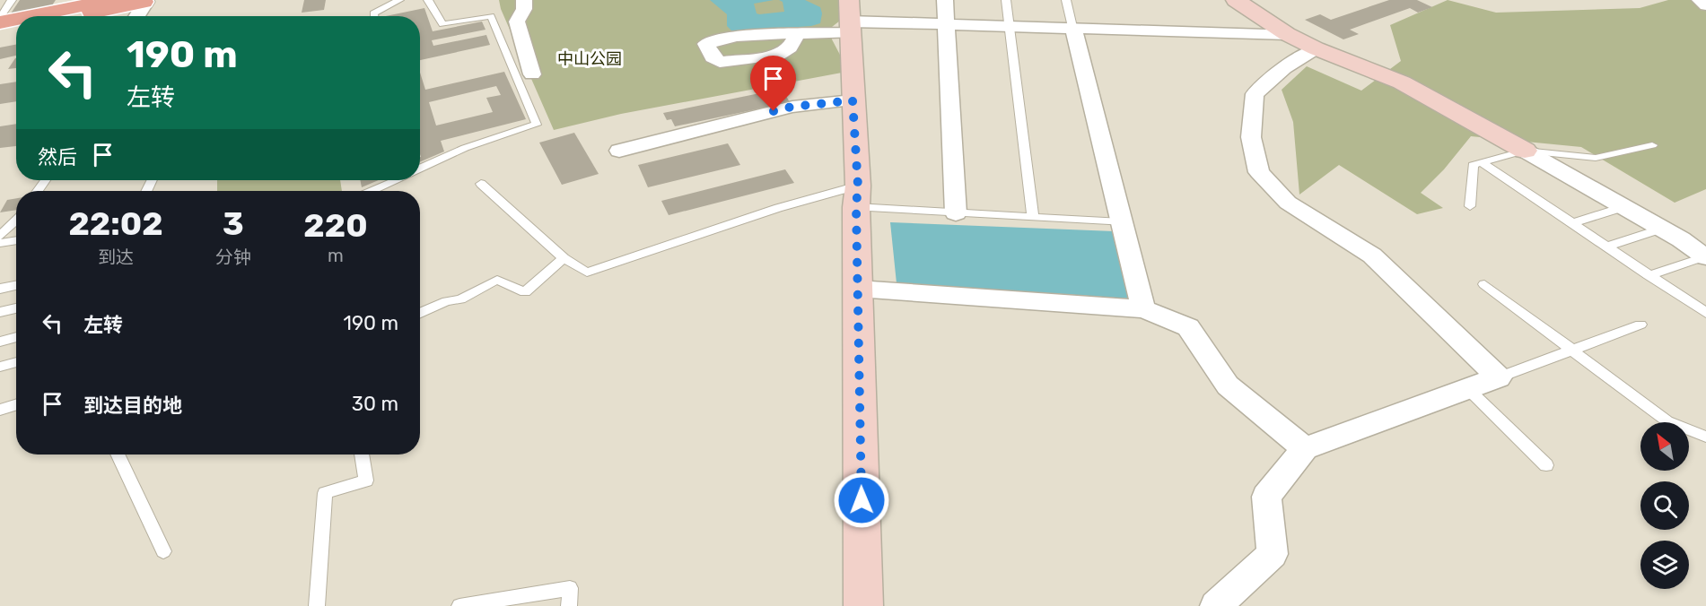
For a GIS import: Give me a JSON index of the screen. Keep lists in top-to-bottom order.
{
  "parks": ["中山公园"],
  "north": "top left",
  "page": {
    "turn": ["190 m", "左转"],
    "then": "然后",
    "eta": [
      "22:02",
      "到达",
      "3",
      "分钟",
      "220",
      "m"
    ],
    "list": [
      {
        "name": "左转",
        "value": "190 m"
      },
      {
        "name": "到达目的地",
        "value": "30 m"
      }
    ]
  }
}
